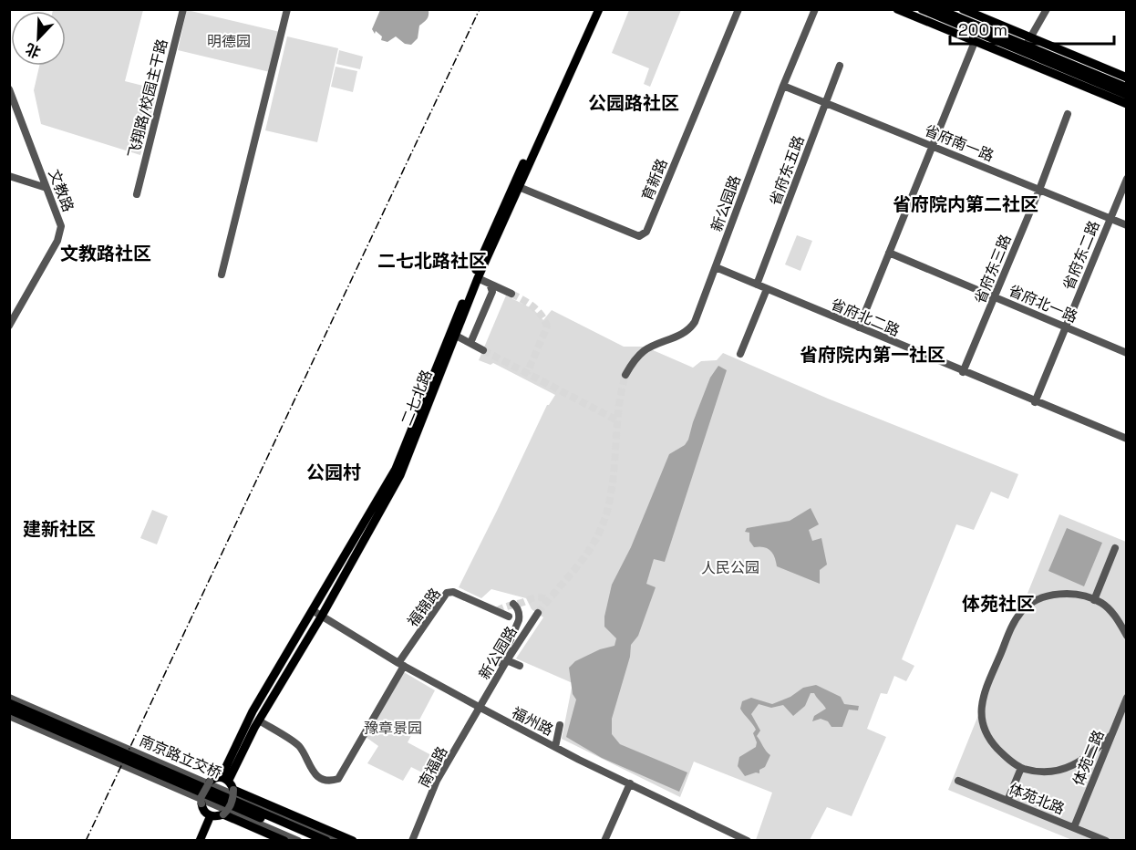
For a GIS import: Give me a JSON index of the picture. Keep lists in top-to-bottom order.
{
  "streets": {
    "main road": ["二七北路", "南京路立交桥"],
    "street": [
      "飞翔路/校园主干路",
      "省府南一路",
      "省府东五路",
      "育新路",
      "文教路",
      "新公园路",
      "省府东二路",
      "省府东三路",
      "省府北一路",
      "省府北二路",
      "福锦路",
      "福州路",
      "体苑二路",
      "南福路",
      "体苑北路"
    ]
  },
  "crossings": [
    ["省府南一路", "省府东五路"],
    ["省府南一路", "新公园路"],
    ["省府南一路", "省府东二路"],
    ["省府南一路", "省府东三路"],
    ["省府东五路", "省府北二路"],
    ["育新路", "二七北路"],
    ["新公园路", "省府北二路"],
    ["新公园路", "福州路"],
    ["新公园路", "南福路"],
    ["省府东二路", "省府北一路"],
    ["省府东二路", "省府北二路"],
    ["省府东三路", "省府北一路"],
    ["省府东三路", "省府北二路"],
    ["二七北路", "福锦路"],
    ["二七北路", "福州路"],
    ["福锦路", "福州路"],
    ["福州路", "南福路"],
    ["体苑二路", "体苑北路"]
  ],
  "districts": [
    "公园路社区",
    "省府院内第二社区",
    "文教路社区",
    "二七北路社区",
    "省府院内第一社区",
    "公园村",
    "建新社区",
    "体苑社区"
  ],
  "parks": ["明德园", "人民公园", "豫章景园"],
  "scale_bar": "200 m",
  "north": "bottom left"
}
